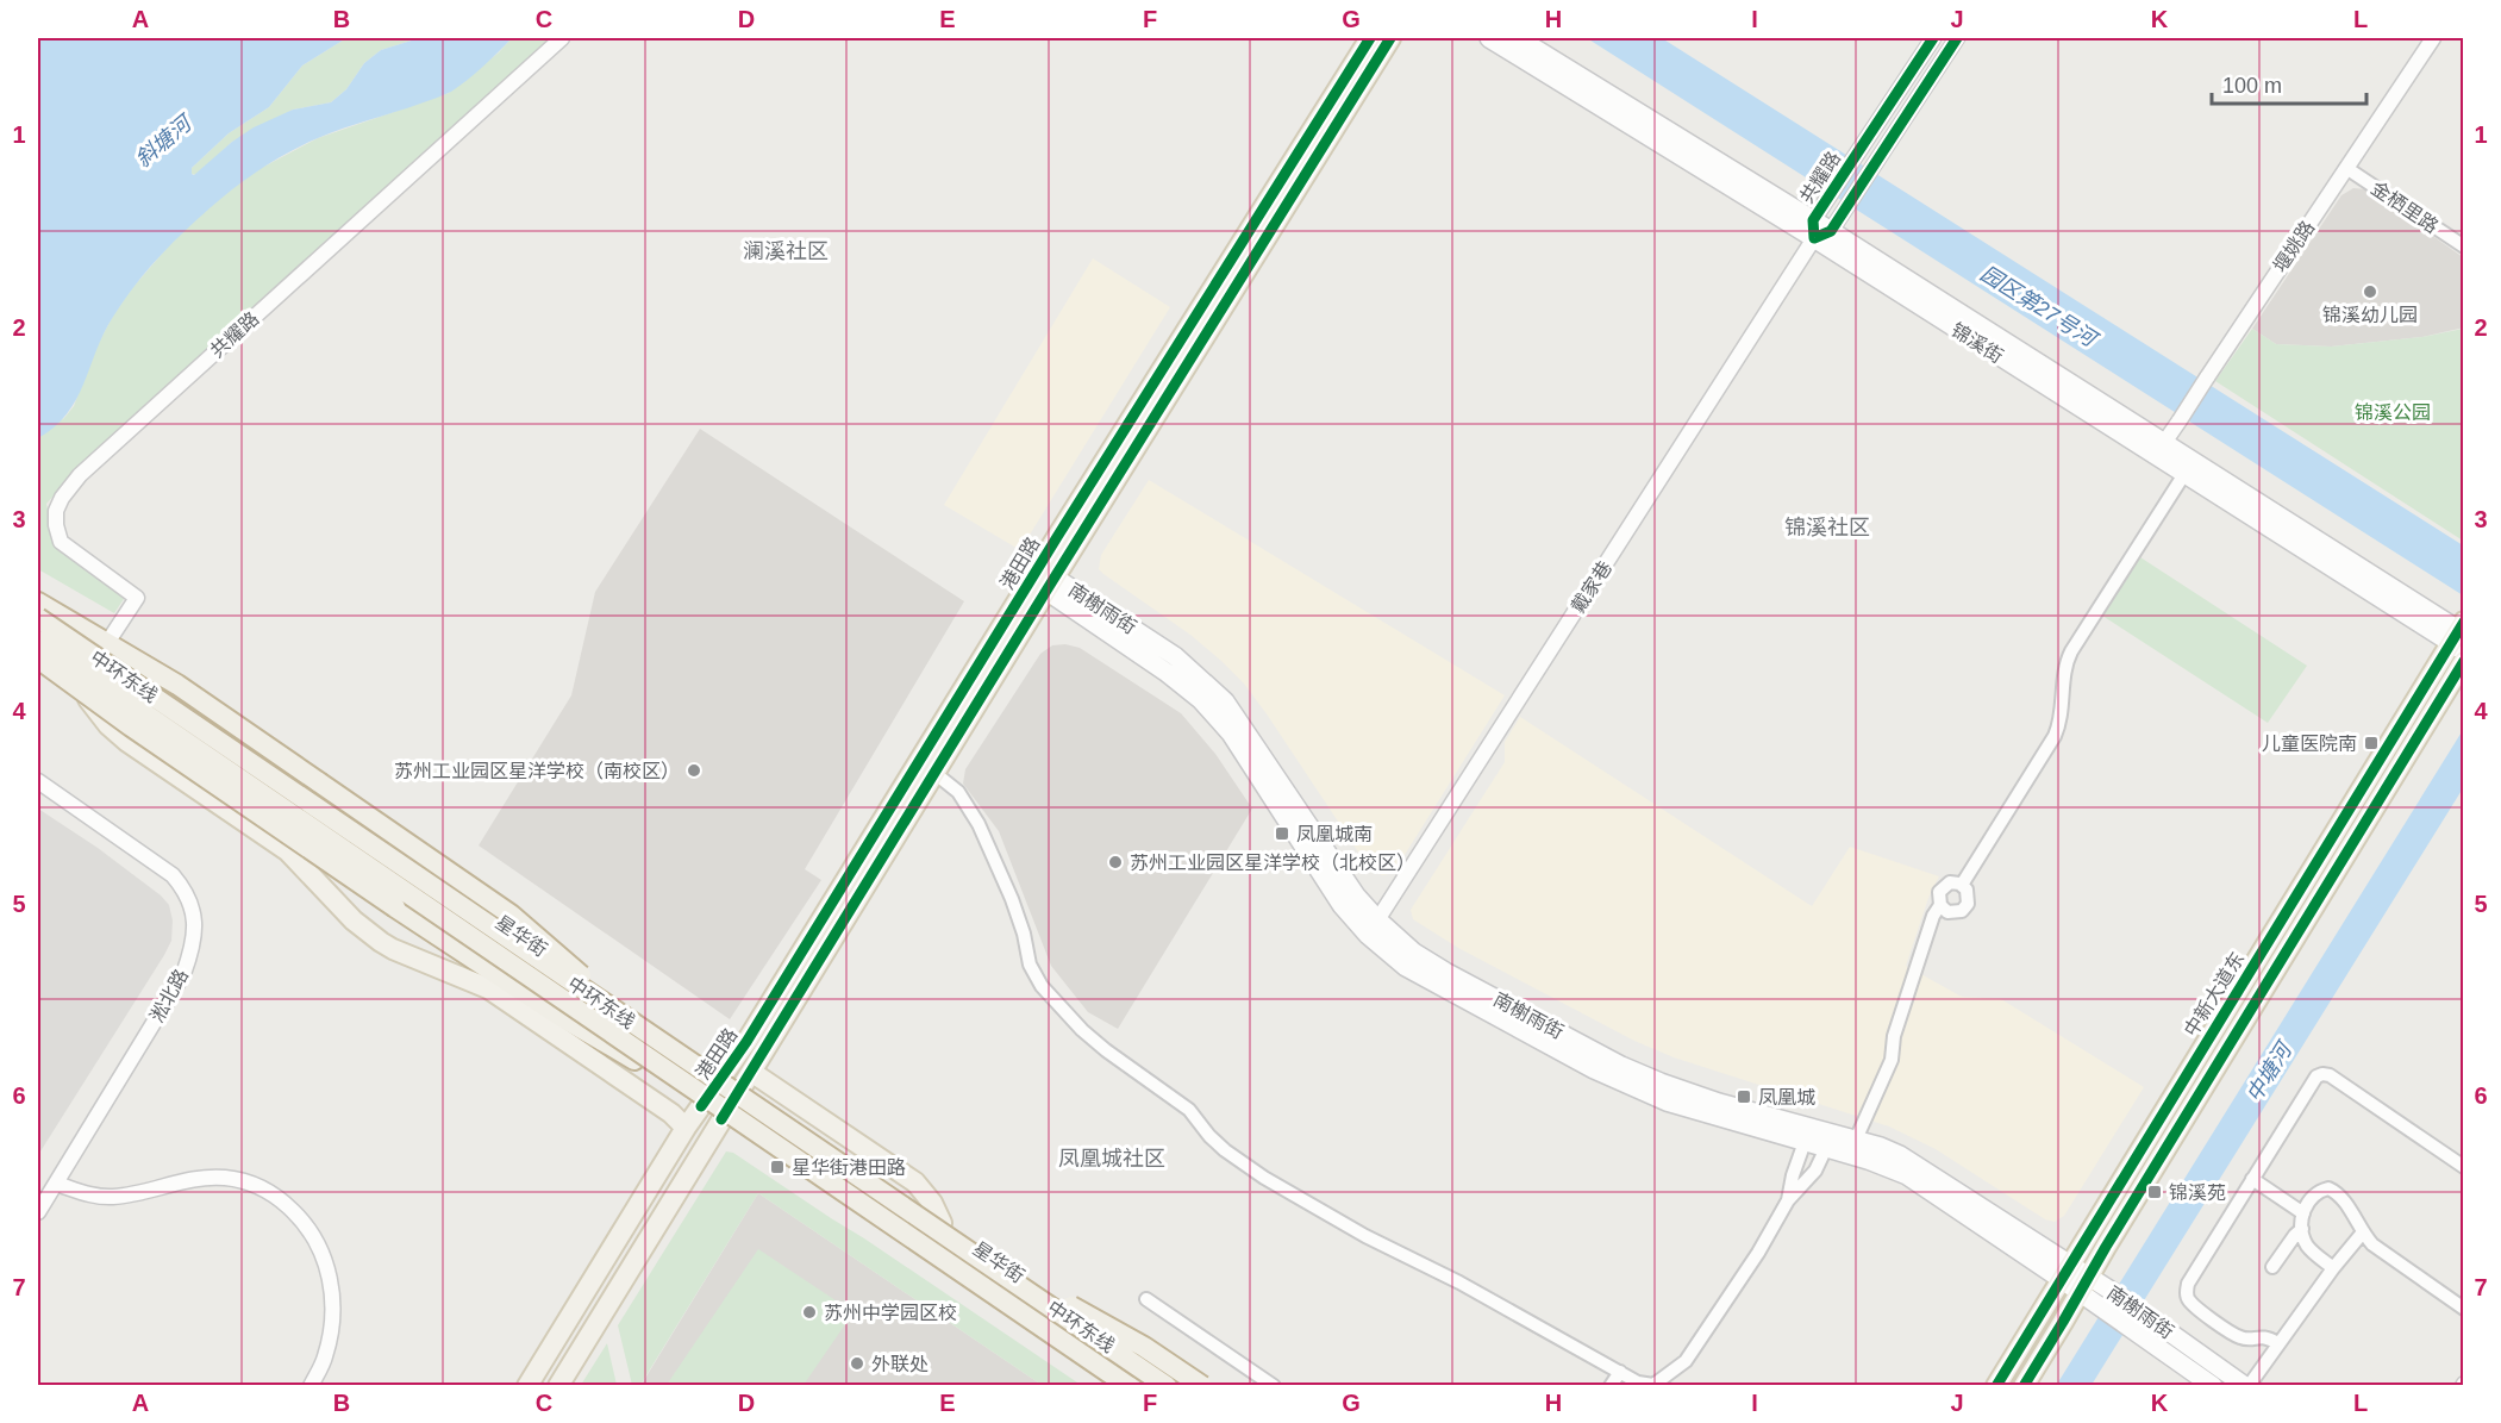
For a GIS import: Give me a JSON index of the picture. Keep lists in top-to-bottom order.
{
  "streets": {
    "highway": ["中环东线"],
    "main road": [
      "锦溪街",
      "港田路",
      "南榭雨街",
      "星华街",
      "中新大道东"
    ],
    "street": [
      "共耀路",
      "金栖里路",
      "堰姚路",
      "戴家巷",
      "淞北路"
    ]
  },
  "crossings": [
    ["共耀路", "锦溪街"],
    ["共耀路", "戴家巷"],
    ["共耀路", "星华街"],
    ["金栖里路", "堰姚路"],
    ["堰姚路", "锦溪街"],
    ["锦溪街", "戴家巷"],
    ["锦溪街", "中新大道东"],
    ["港田路", "南榭雨街"],
    ["港田路", "星华街"],
    ["戴家巷", "南榭雨街"],
    ["南榭雨街", "中新大道东"]
  ],
  "districts": ["澜溪社区", "锦溪社区", "凤凰城社区"],
  "water": ["斜塘河", "园区第27号河", "中塘河"],
  "parks": ["锦溪公园"],
  "places": {
    "other": [
      "锦溪幼儿园",
      "苏州工业园区星洋学校（南校区）",
      "苏州工业园区星洋学校（北校区）",
      "苏州中学园区校",
      "外联处"
    ],
    "transit": [
      "儿童医院南",
      "凤凰城南",
      "凤凰城",
      "星华街港田路",
      "锦溪苑"
    ]
  },
  "scale_bar": "100 m",
  "grid": {
    "columns": [
      "A",
      "B",
      "C",
      "D",
      "E",
      "F",
      "G",
      "H",
      "I",
      "J",
      "K",
      "L"
    ],
    "rows": [
      "1",
      "2",
      "3",
      "4",
      "5",
      "6",
      "7"
    ]
  }
}
